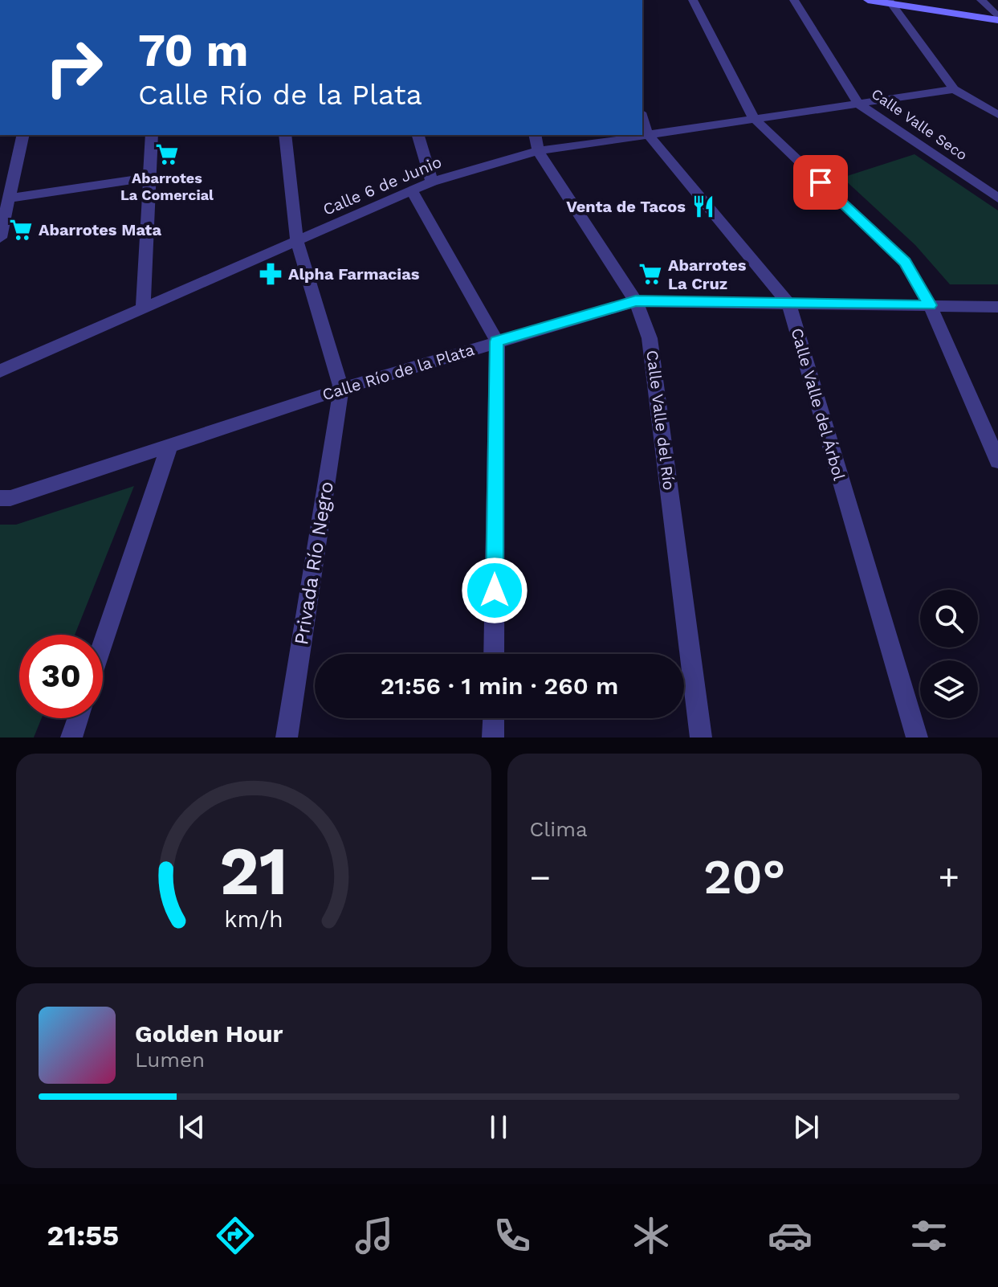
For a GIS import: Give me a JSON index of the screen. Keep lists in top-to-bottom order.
{
  "streets": {
    "street": [
      "Calle Valle Seco",
      "Calle 6 de Junio",
      "Calle Río de la Plata",
      "Calle Valle del Árbol",
      "Calle Valle del Río",
      "Privada Río Negro"
    ]
  },
  "crossings": [
    ["Calle Valle Seco", "Calle 6 de Junio"],
    ["Calle 6 de Junio", "Calle Valle del Árbol"],
    ["Calle 6 de Junio", "Calle Valle del Río"],
    ["Calle Río de la Plata", "Calle Valle del Árbol"],
    ["Calle Río de la Plata", "Calle Valle del Río"],
    ["Calle Río de la Plata", "Privada Río Negro"]
  ],
  "places": {
    "supermarket": ["Abarrotes La Comercial", "Abarrotes Mata", "Abarrotes La Cruz"],
    "restaurant": ["Venta de Tacos"],
    "pharmacy": ["Alpha Farmacias"]
  },
  "page": {
    "turn": ["70 m", "Calle Río de la Plata"],
    "limit": "30",
    "trip": "21:56 · 1 min · 260 m",
    "tile": "Clima",
    "heat": ["−", "20°", "+"],
    "song": ["Golden Hour", "Lumen"],
    "tabs": "21:55",
    "gauge": ["21", "km/h"]
  }
}
